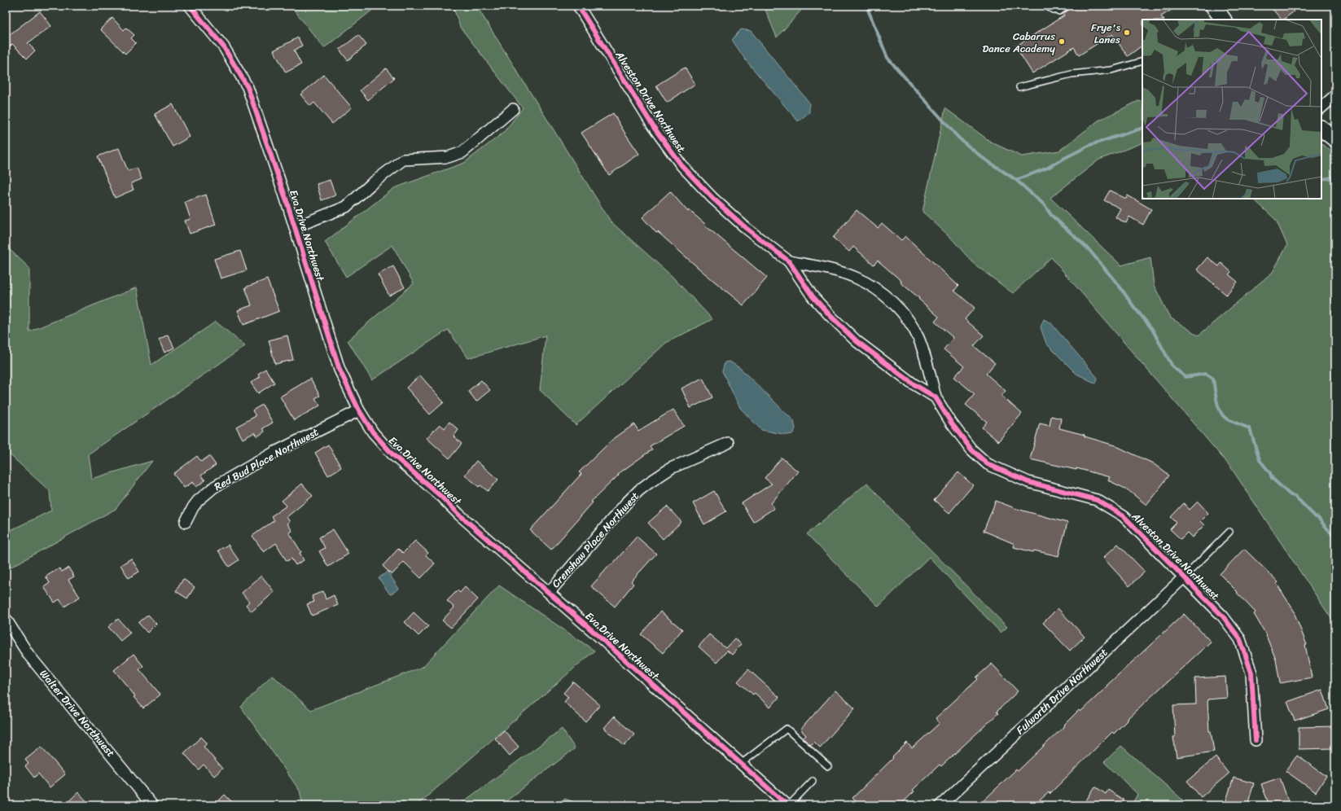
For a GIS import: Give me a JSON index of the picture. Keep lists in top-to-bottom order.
{
  "streets": {
    "street": [
      "Alveston Drive Northwest",
      "Eva Drive Northwest",
      "Red Bud Place Northwest",
      "Crenshaw Place Northwest",
      "Fulworth Drive Northwest",
      "Walter Drive Northwest"
    ]
  },
  "crossings": [
    ["Alveston Drive Northwest", "Fulworth Drive Northwest"],
    ["Eva Drive Northwest", "Red Bud Place Northwest"],
    ["Eva Drive Northwest", "Crenshaw Place Northwest"]
  ],
  "places": ["Frye's Lanes", "Cabarrus Dance Academy"]
}
